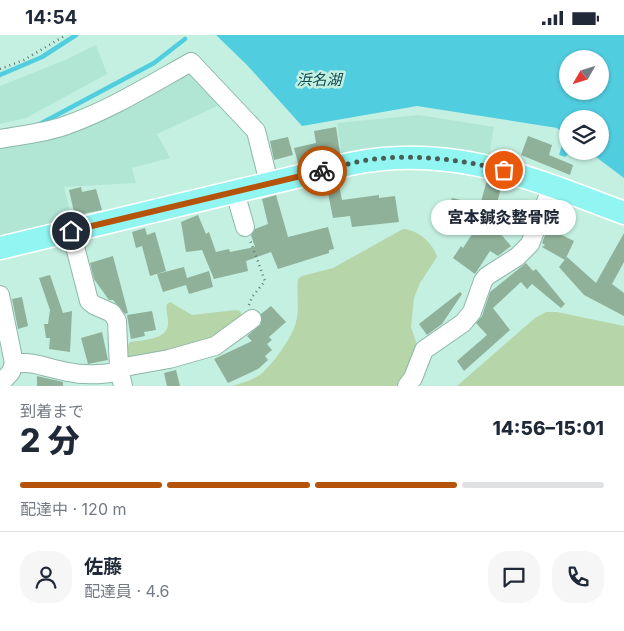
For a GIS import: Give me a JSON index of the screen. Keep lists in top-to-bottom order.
{
  "water": ["浜名湖"],
  "places": ["宮本鍼灸整骨院"],
  "north": "bottom left",
  "page": {
    "status": "14:54",
    "bubble": "宮本鍼灸整骨院",
    "heading": ["2 分", "到着まで", "14:56–15:01"],
    "panel": ["佐藤", "配達員 · 4.6"],
    "bar": "配達中 · 120 m"
  }
}
